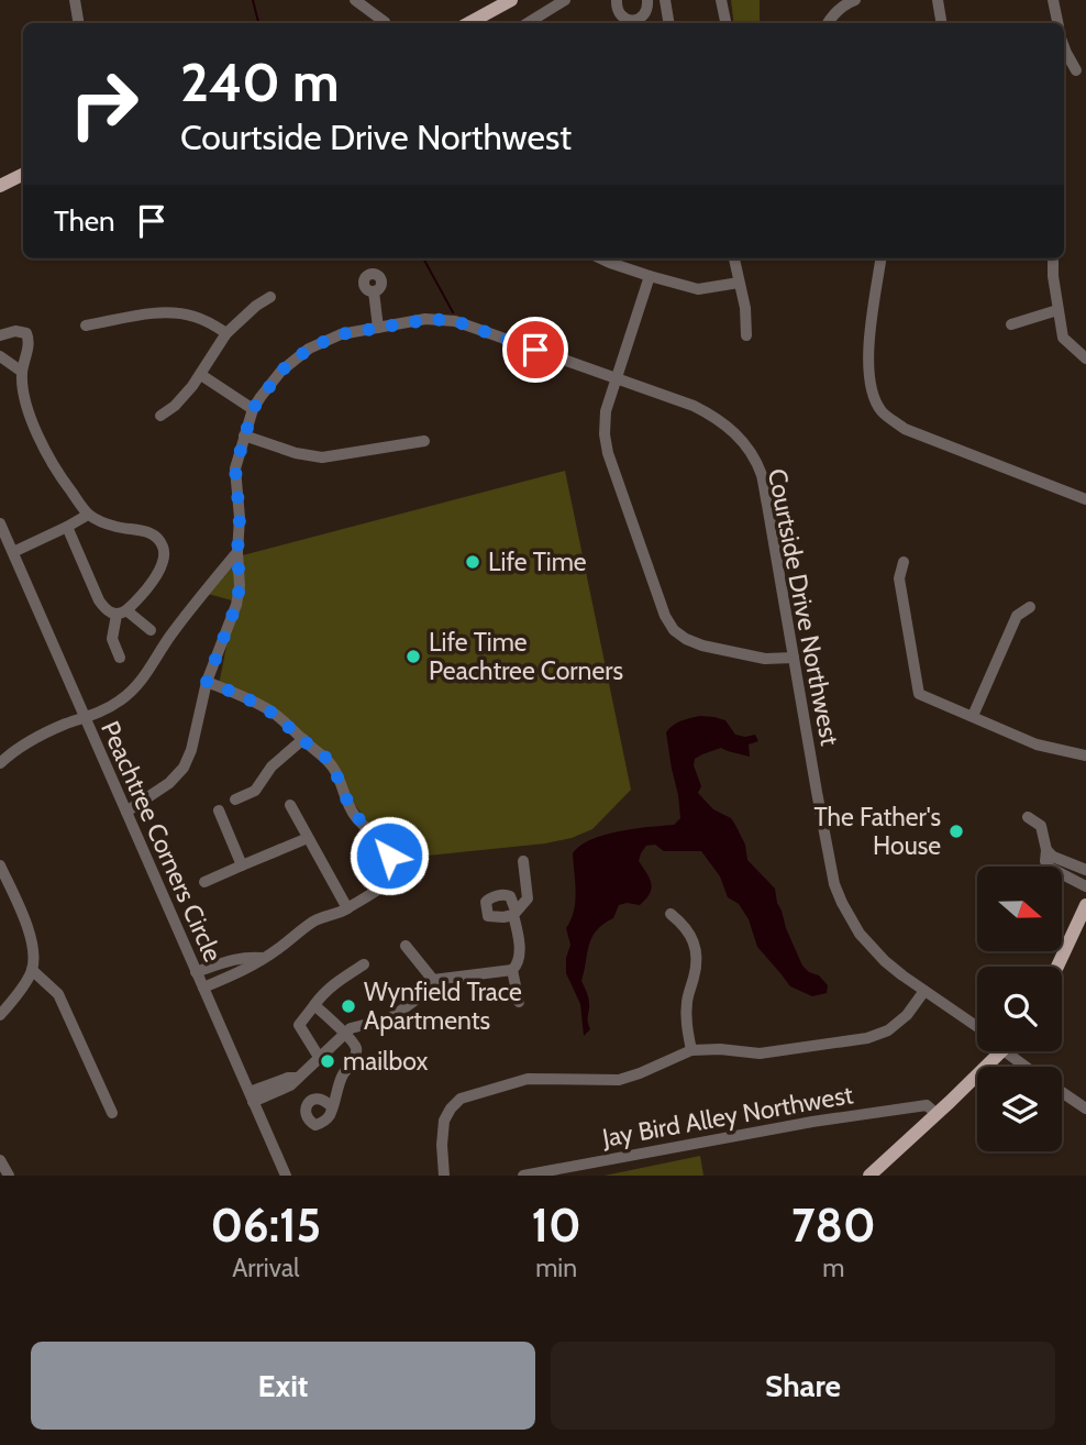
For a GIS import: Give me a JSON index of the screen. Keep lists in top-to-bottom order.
{
  "streets": {
    "street": ["Courtside Drive Northwest", "Peachtree Corners Circle", "Jay Bird Alley Northwest"]
  },
  "crossings": [
    ["Courtside Drive Northwest", "Peachtree Corners Circle"]
  ],
  "places": [
    "Life Time",
    "Life Time Peachtree Corners",
    "The Father's House",
    "Wynfield Trace Apartments",
    "mailbox"
  ],
  "north": "right",
  "page": {
    "turn": ["240 m", "Courtside Drive Northwest"],
    "then": "Then",
    "eta": [
      "06:15",
      "Arrival",
      "10",
      "min",
      "780",
      "m"
    ],
    "buttons": ["Exit", "Share"]
  }
}
